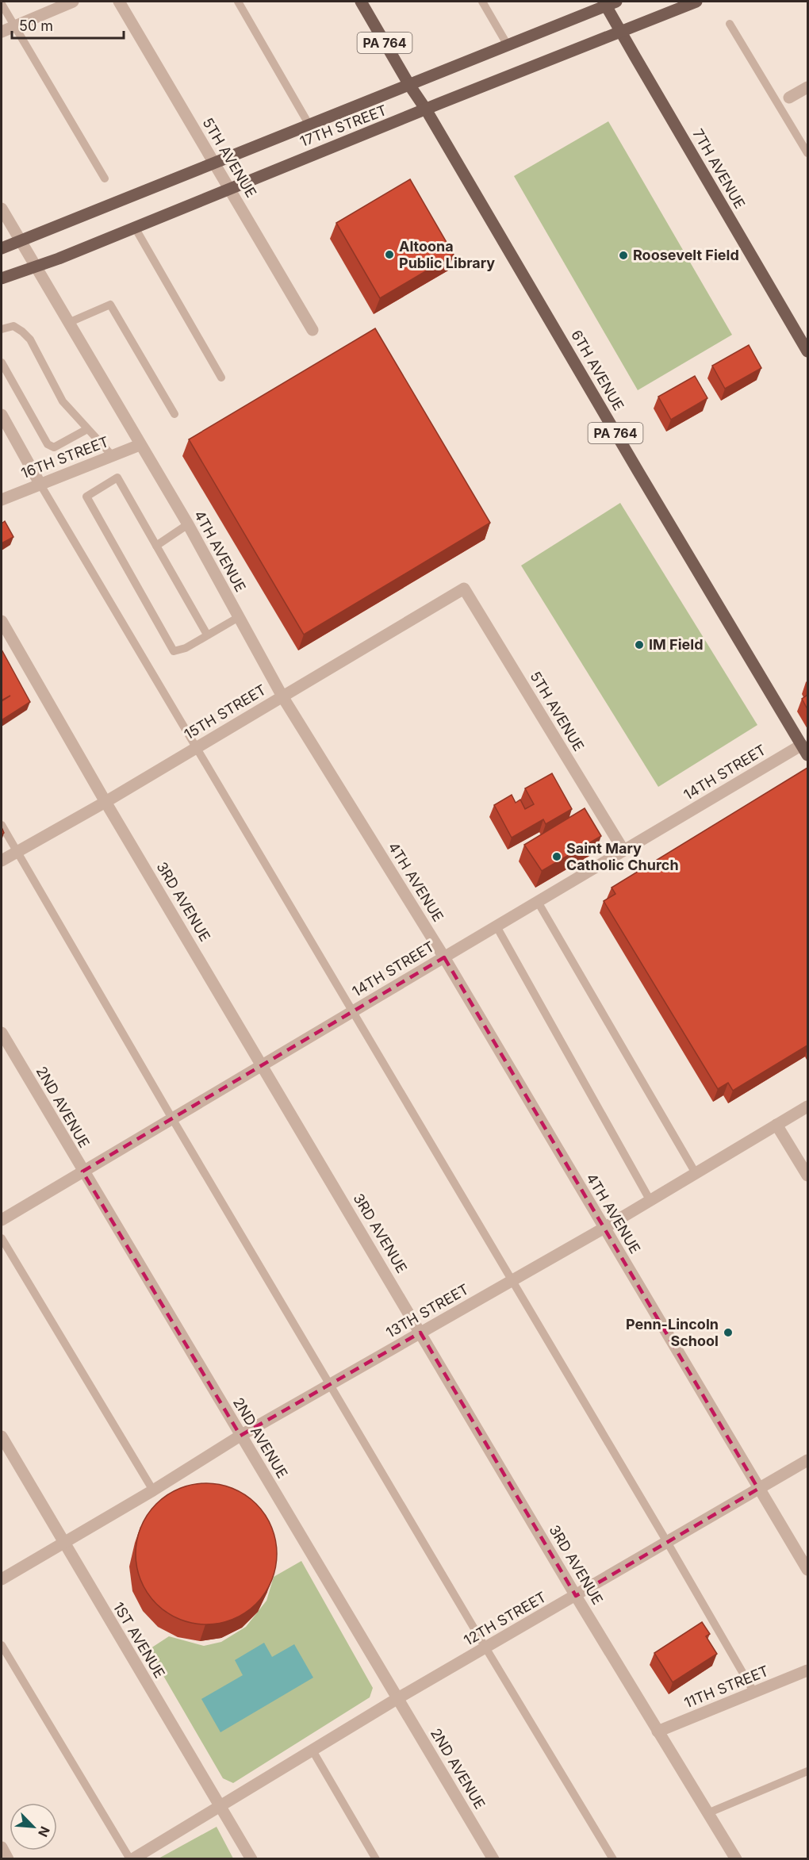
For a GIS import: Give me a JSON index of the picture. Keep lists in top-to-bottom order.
{
  "streets": {
    "main road": [
      "PA 764",
      "17TH STREET",
      "7TH AVENUE",
      "6TH AVENUE"
    ],
    "street": [
      "5TH AVENUE",
      "16TH STREET",
      "4TH AVENUE",
      "15TH STREET",
      "14TH STREET",
      "3RD AVENUE",
      "2ND AVENUE",
      "13TH STREET",
      "12TH STREET",
      "1ST AVENUE",
      "11TH STREET"
    ]
  },
  "crossings": [
    ["17TH STREET", "5TH AVENUE"],
    ["17TH STREET", "7TH AVENUE"],
    ["17TH STREET", "6TH AVENUE"],
    ["17TH STREET", "4TH AVENUE"],
    ["5TH AVENUE", "15TH STREET"],
    ["5TH AVENUE", "14TH STREET"],
    ["6TH AVENUE", "14TH STREET"],
    ["16TH STREET", "4TH AVENUE"],
    ["4TH AVENUE", "15TH STREET"],
    ["4TH AVENUE", "14TH STREET"],
    ["4TH AVENUE", "13TH STREET"],
    ["4TH AVENUE", "12TH STREET"],
    ["15TH STREET", "3RD AVENUE"],
    ["14TH STREET", "3RD AVENUE"],
    ["14TH STREET", "2ND AVENUE"],
    ["3RD AVENUE", "13TH STREET"],
    ["3RD AVENUE", "12TH STREET"],
    ["3RD AVENUE", "11TH STREET"],
    ["2ND AVENUE", "13TH STREET"],
    ["2ND AVENUE", "12TH STREET"],
    ["13TH STREET", "1ST AVENUE"],
    ["12TH STREET", "1ST AVENUE"]
  ],
  "places": [
    "Altoona Public Library",
    "Roosevelt Field",
    "IM Field",
    "Saint Mary Catholic Church",
    "Penn-Lincoln School"
  ],
  "scale_bar": "50 m",
  "north": "bottom right"
}
